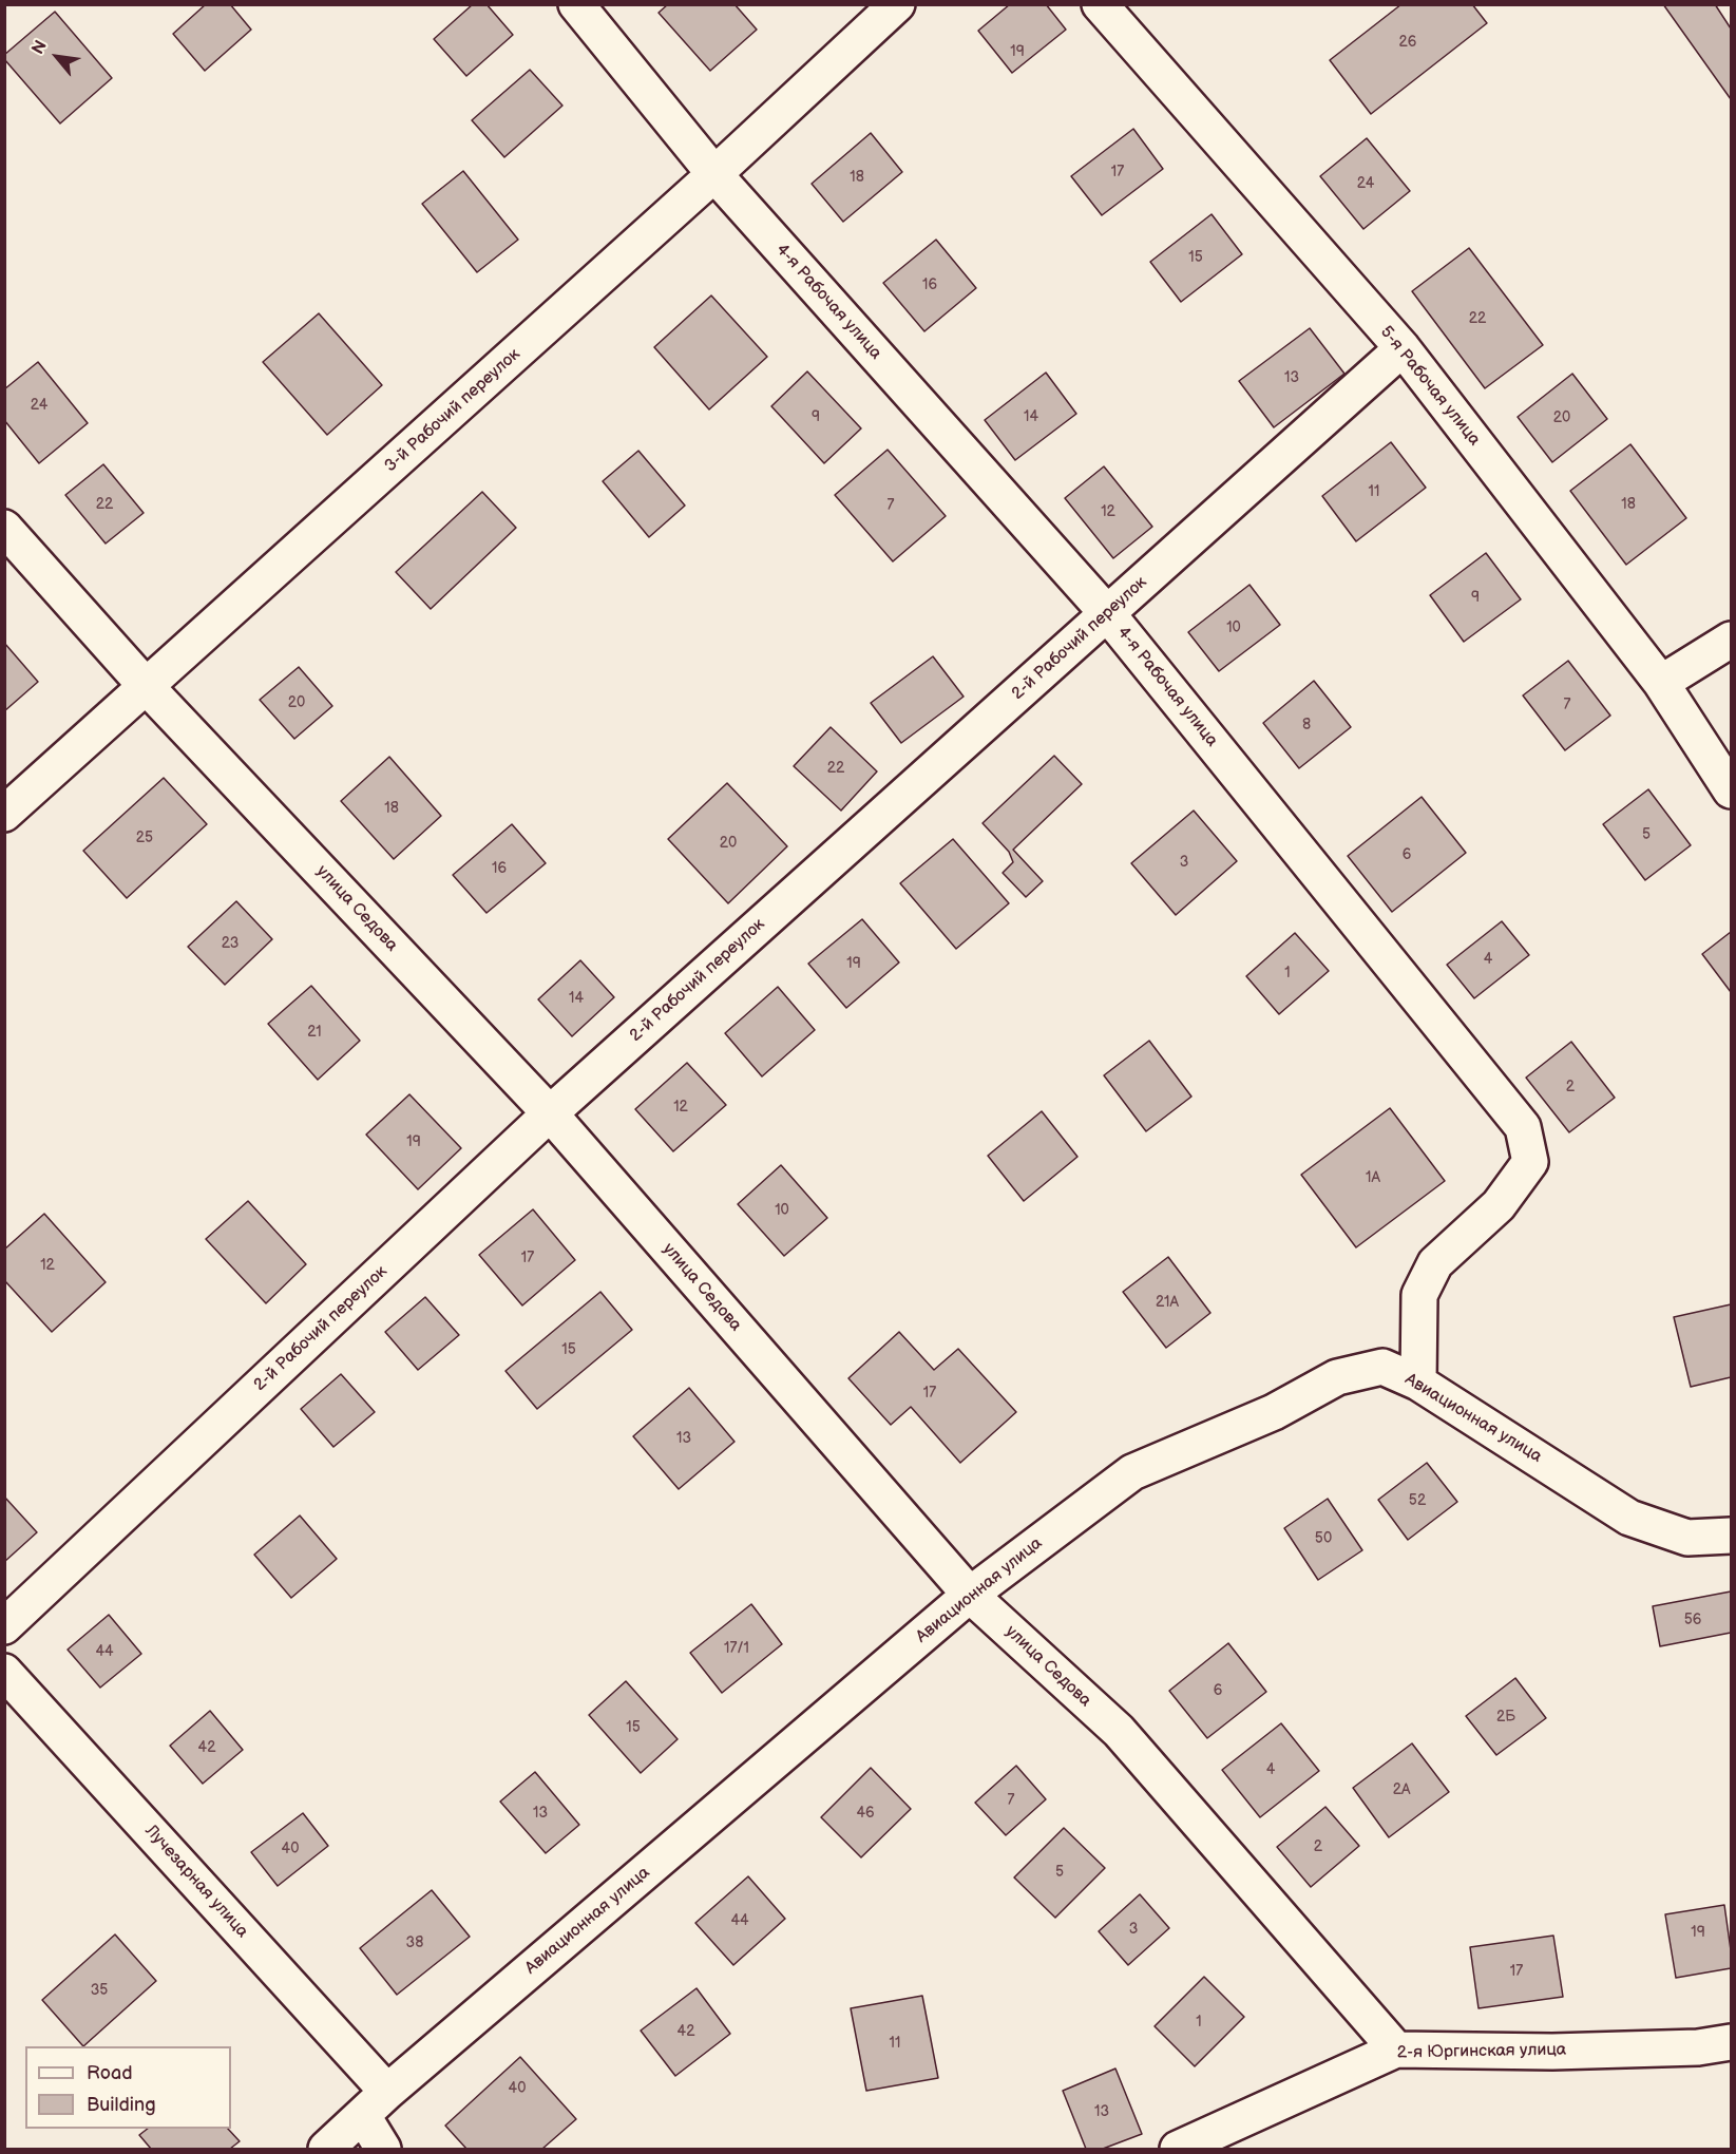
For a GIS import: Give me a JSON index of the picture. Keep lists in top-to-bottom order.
{
  "streets": {
    "street": [
      "4-я Рабочая улица",
      "5-я Рабочая улица",
      "3-й Рабочий переулок",
      "2-й Рабочий переулок",
      "улица Седова",
      "Авиационная улица",
      "Лучезарная улица",
      "2-я Юргинская улица"
    ]
  },
  "crossings": [
    ["4-я Рабочая улица", "3-й Рабочий переулок"],
    ["4-я Рабочая улица", "2-й Рабочий переулок"],
    ["4-я Рабочая улица", "Авиационная улица"],
    ["5-я Рабочая улица", "2-й Рабочий переулок"],
    ["3-й Рабочий переулок", "улица Седова"],
    ["2-й Рабочий переулок", "улица Седова"],
    ["улица Седова", "Авиационная улица"],
    ["улица Седова", "2-я Юргинская улица"],
    ["Авиационная улица", "Лучезарная улица"]
  ],
  "house_numbers": [
    "26",
    "19",
    "17",
    "18",
    "24",
    "15",
    "16",
    "22",
    "13",
    "24",
    "9",
    "14",
    "20",
    "11",
    "22",
    "18",
    "7",
    "12",
    "9",
    "10",
    "20",
    "7",
    "8",
    "22",
    "18",
    "5",
    "25",
    "20",
    "6",
    "3",
    "16",
    "23",
    "4",
    "19",
    "1",
    "14",
    "21",
    "2",
    "12",
    "19",
    "1А",
    "10",
    "17",
    "12",
    "21А",
    "15",
    "17",
    "13",
    "52",
    "50",
    "56",
    "17/1",
    "44",
    "6",
    "2Б",
    "15",
    "42",
    "4",
    "2А",
    "7",
    "13",
    "46",
    "2",
    "40",
    "5",
    "44",
    "3",
    "19",
    "38",
    "17",
    "35",
    "1",
    "42",
    "11",
    "40",
    "13"
  ],
  "legend": ["Road", "Building"],
  "north": "top left"
}
